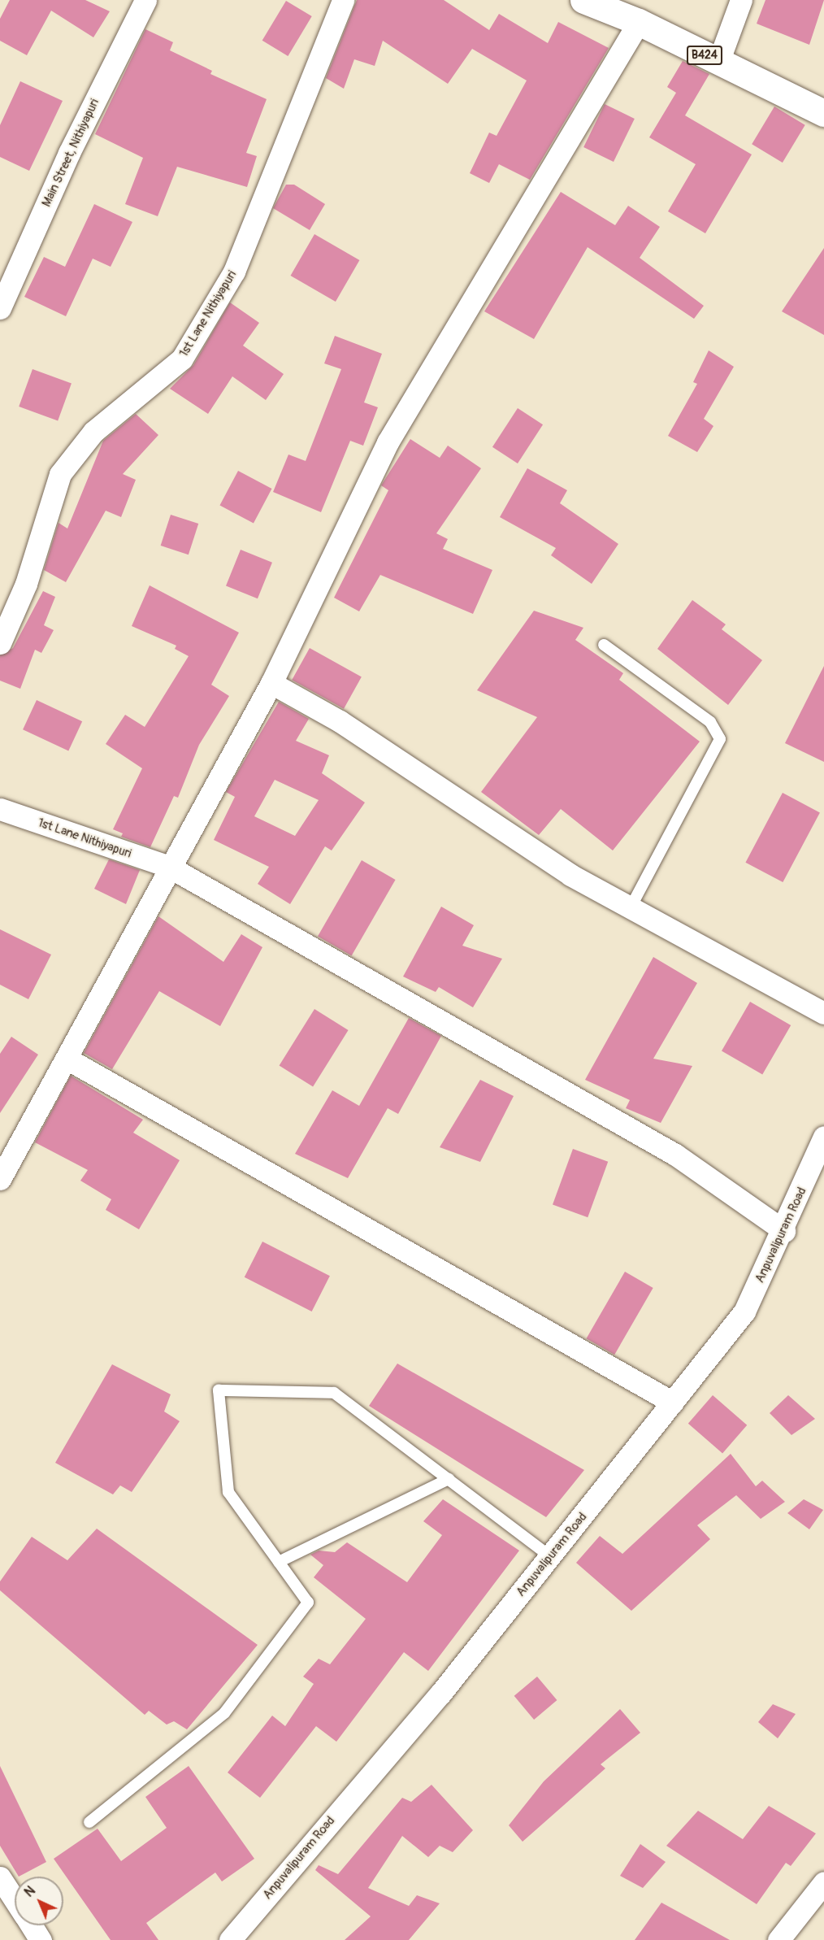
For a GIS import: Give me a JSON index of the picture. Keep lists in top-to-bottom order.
{
  "streets": {
    "main road": ["B424"],
    "street": ["Main Street, Nithiyapuri", "1st Lane Nithiyapuri", "Anpuvalipuram Road"]
  },
  "crossings": [
    ["1st Lane Nithiyapuri", "Anpuvalipuram Road"]
  ],
  "north": "top left"
}
